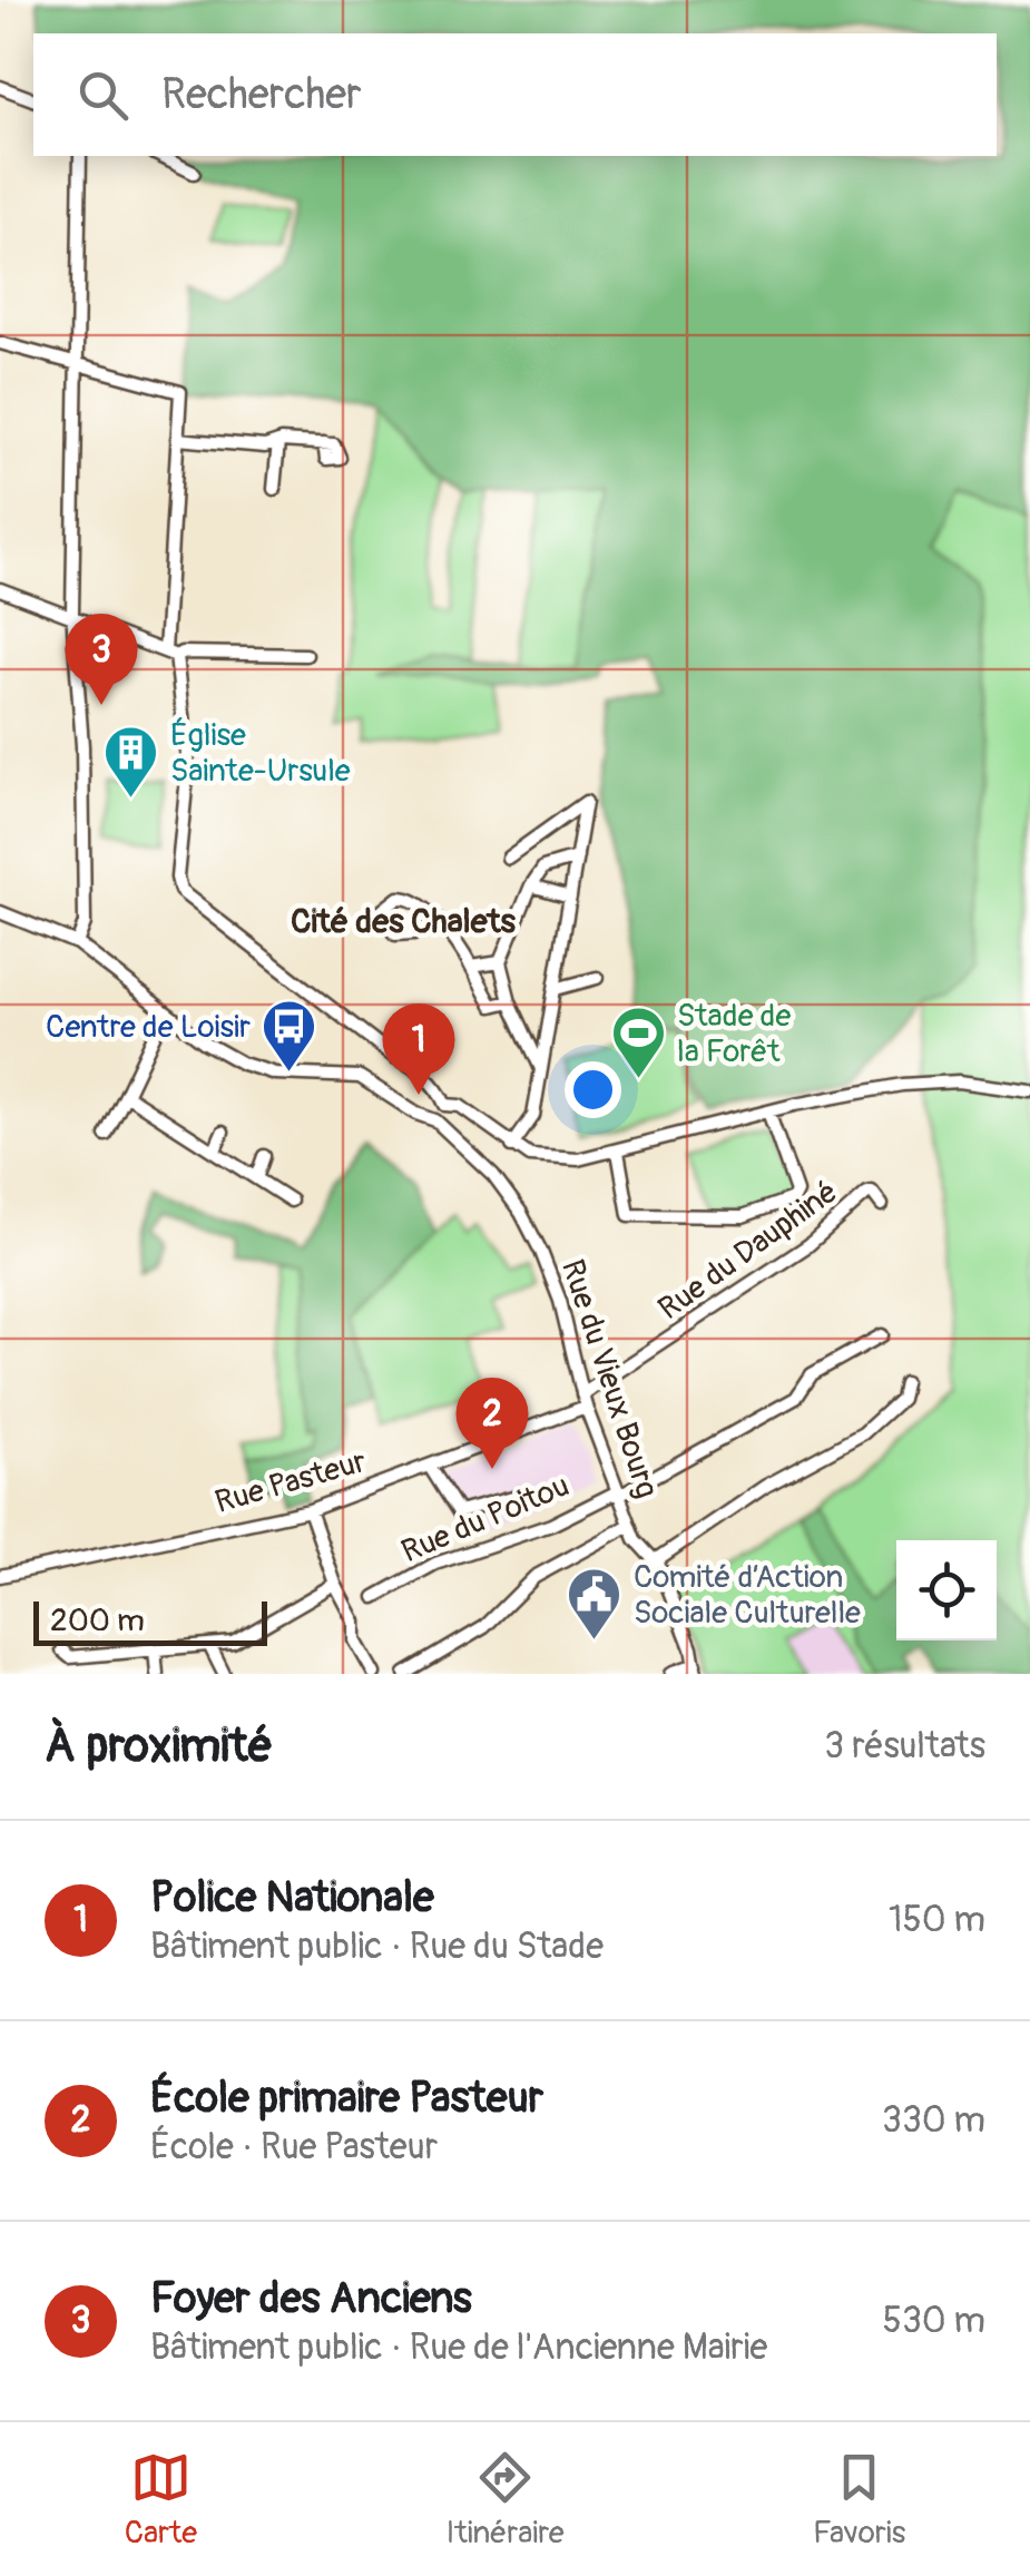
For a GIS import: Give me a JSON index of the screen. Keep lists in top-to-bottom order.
{
  "streets": {
    "street": [
      "Rue du Dauphiné",
      "Rue du Vieux Bourg",
      "Rue Pasteur",
      "Rue du Poitou"
    ]
  },
  "crossings": [
    ["Rue du Dauphiné", "Rue du Vieux Bourg"],
    ["Rue du Dauphiné", "Rue Pasteur"],
    ["Rue du Vieux Bourg", "Rue Pasteur"],
    ["Rue du Vieux Bourg", "Rue du Poitou"]
  ],
  "districts": ["Cité des Chalets"],
  "places": {
    "building": ["Église Sainte-Ursule"],
    "bus stop": ["Centre de Loisir"],
    "sports": ["Stade de la Forêt"],
    "public building": ["Comité d’Action Sociale Culturelle"]
  },
  "scale_bar": "200 m",
  "page": {
    "search": "Rechercher",
    "pins": ["3", "1", "2"],
    "scale": "200 m",
    "heading": ["À proximité", "3 résultats"],
    "list": [
      {
        "mark": "1",
        "name": "Police Nationale",
        "note": "Bâtiment public · Rue du Stade",
        "value": "150 m"
      },
      {
        "mark": "2",
        "name": "École primaire Pasteur",
        "note": "École · Rue Pasteur",
        "value": "330 m"
      },
      {
        "mark": "3",
        "name": "Foyer des Anciens",
        "note": "Bâtiment public · Rue de l'Ancienne Mairie",
        "value": "530 m"
      }
    ],
    "nav": ["Carte", "Itinéraire", "Favoris"]
  }
}
